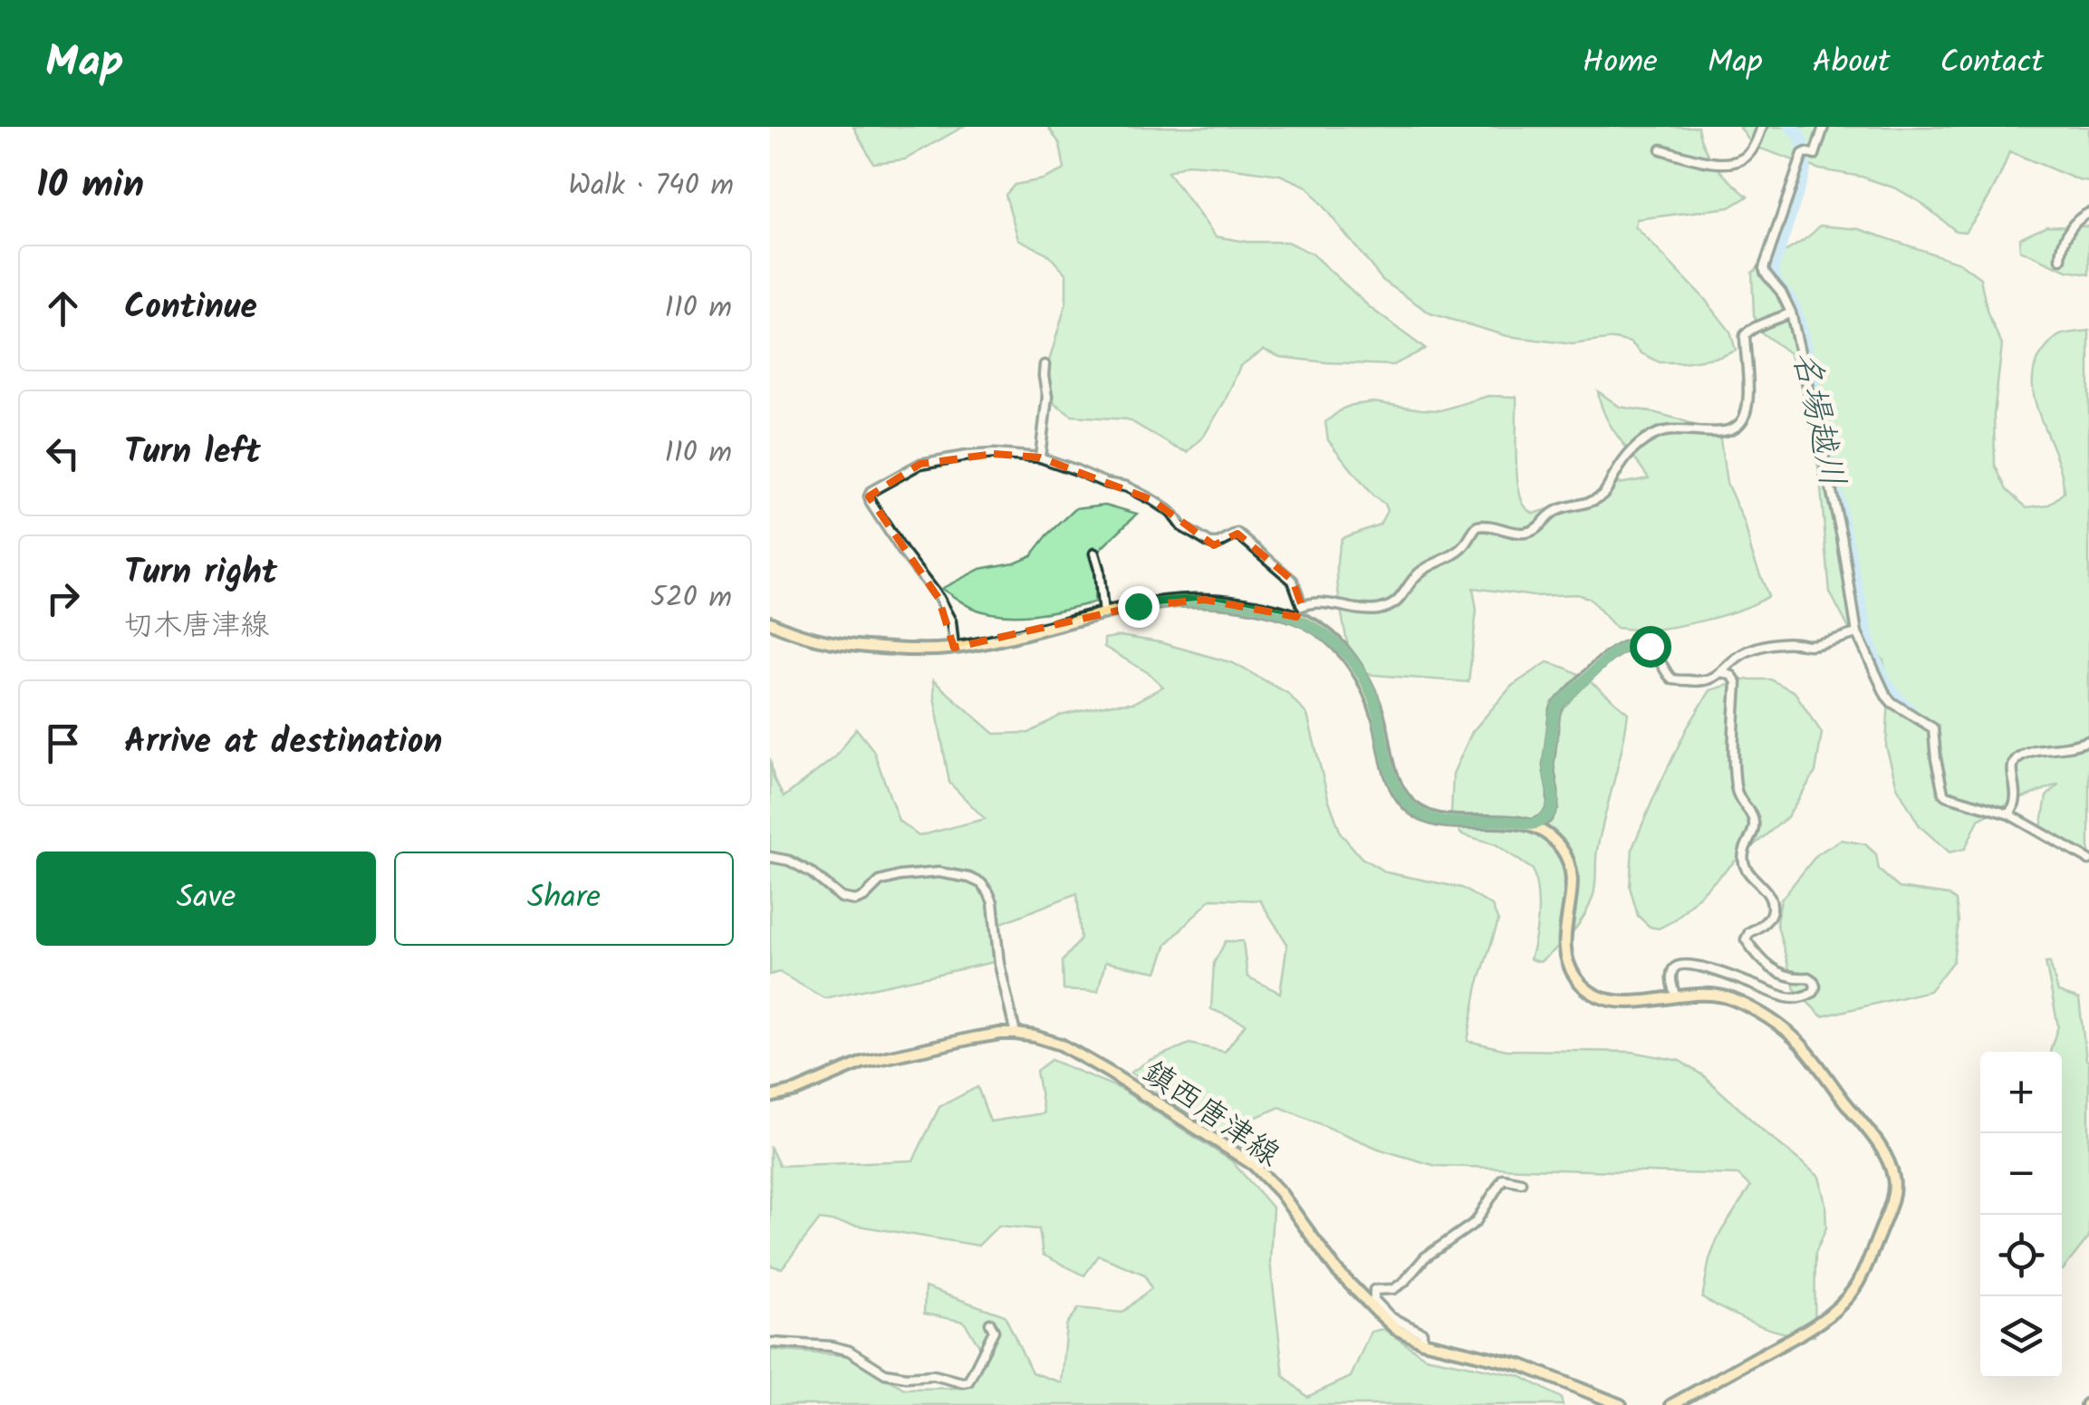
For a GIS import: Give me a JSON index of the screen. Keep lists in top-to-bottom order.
{
  "streets": {
    "main road": ["鎮西唐津線"]
  },
  "water": ["名場越川"],
  "page": {
    "header": "Map",
    "nav": [
      "Home",
      "Map",
      "About",
      "Contact"
    ],
    "heading": ["10 min", "Walk · 740 m"],
    "list": [
      ["Continue", "110 m"],
      ["Turn left", "110 m"],
      ["Turn right", "切木唐津線", "520 m"],
      "Arrive at destination"
    ],
    "buttons": ["Save", "Share"],
    "map_buttons": ["+", "−"]
  }
}
